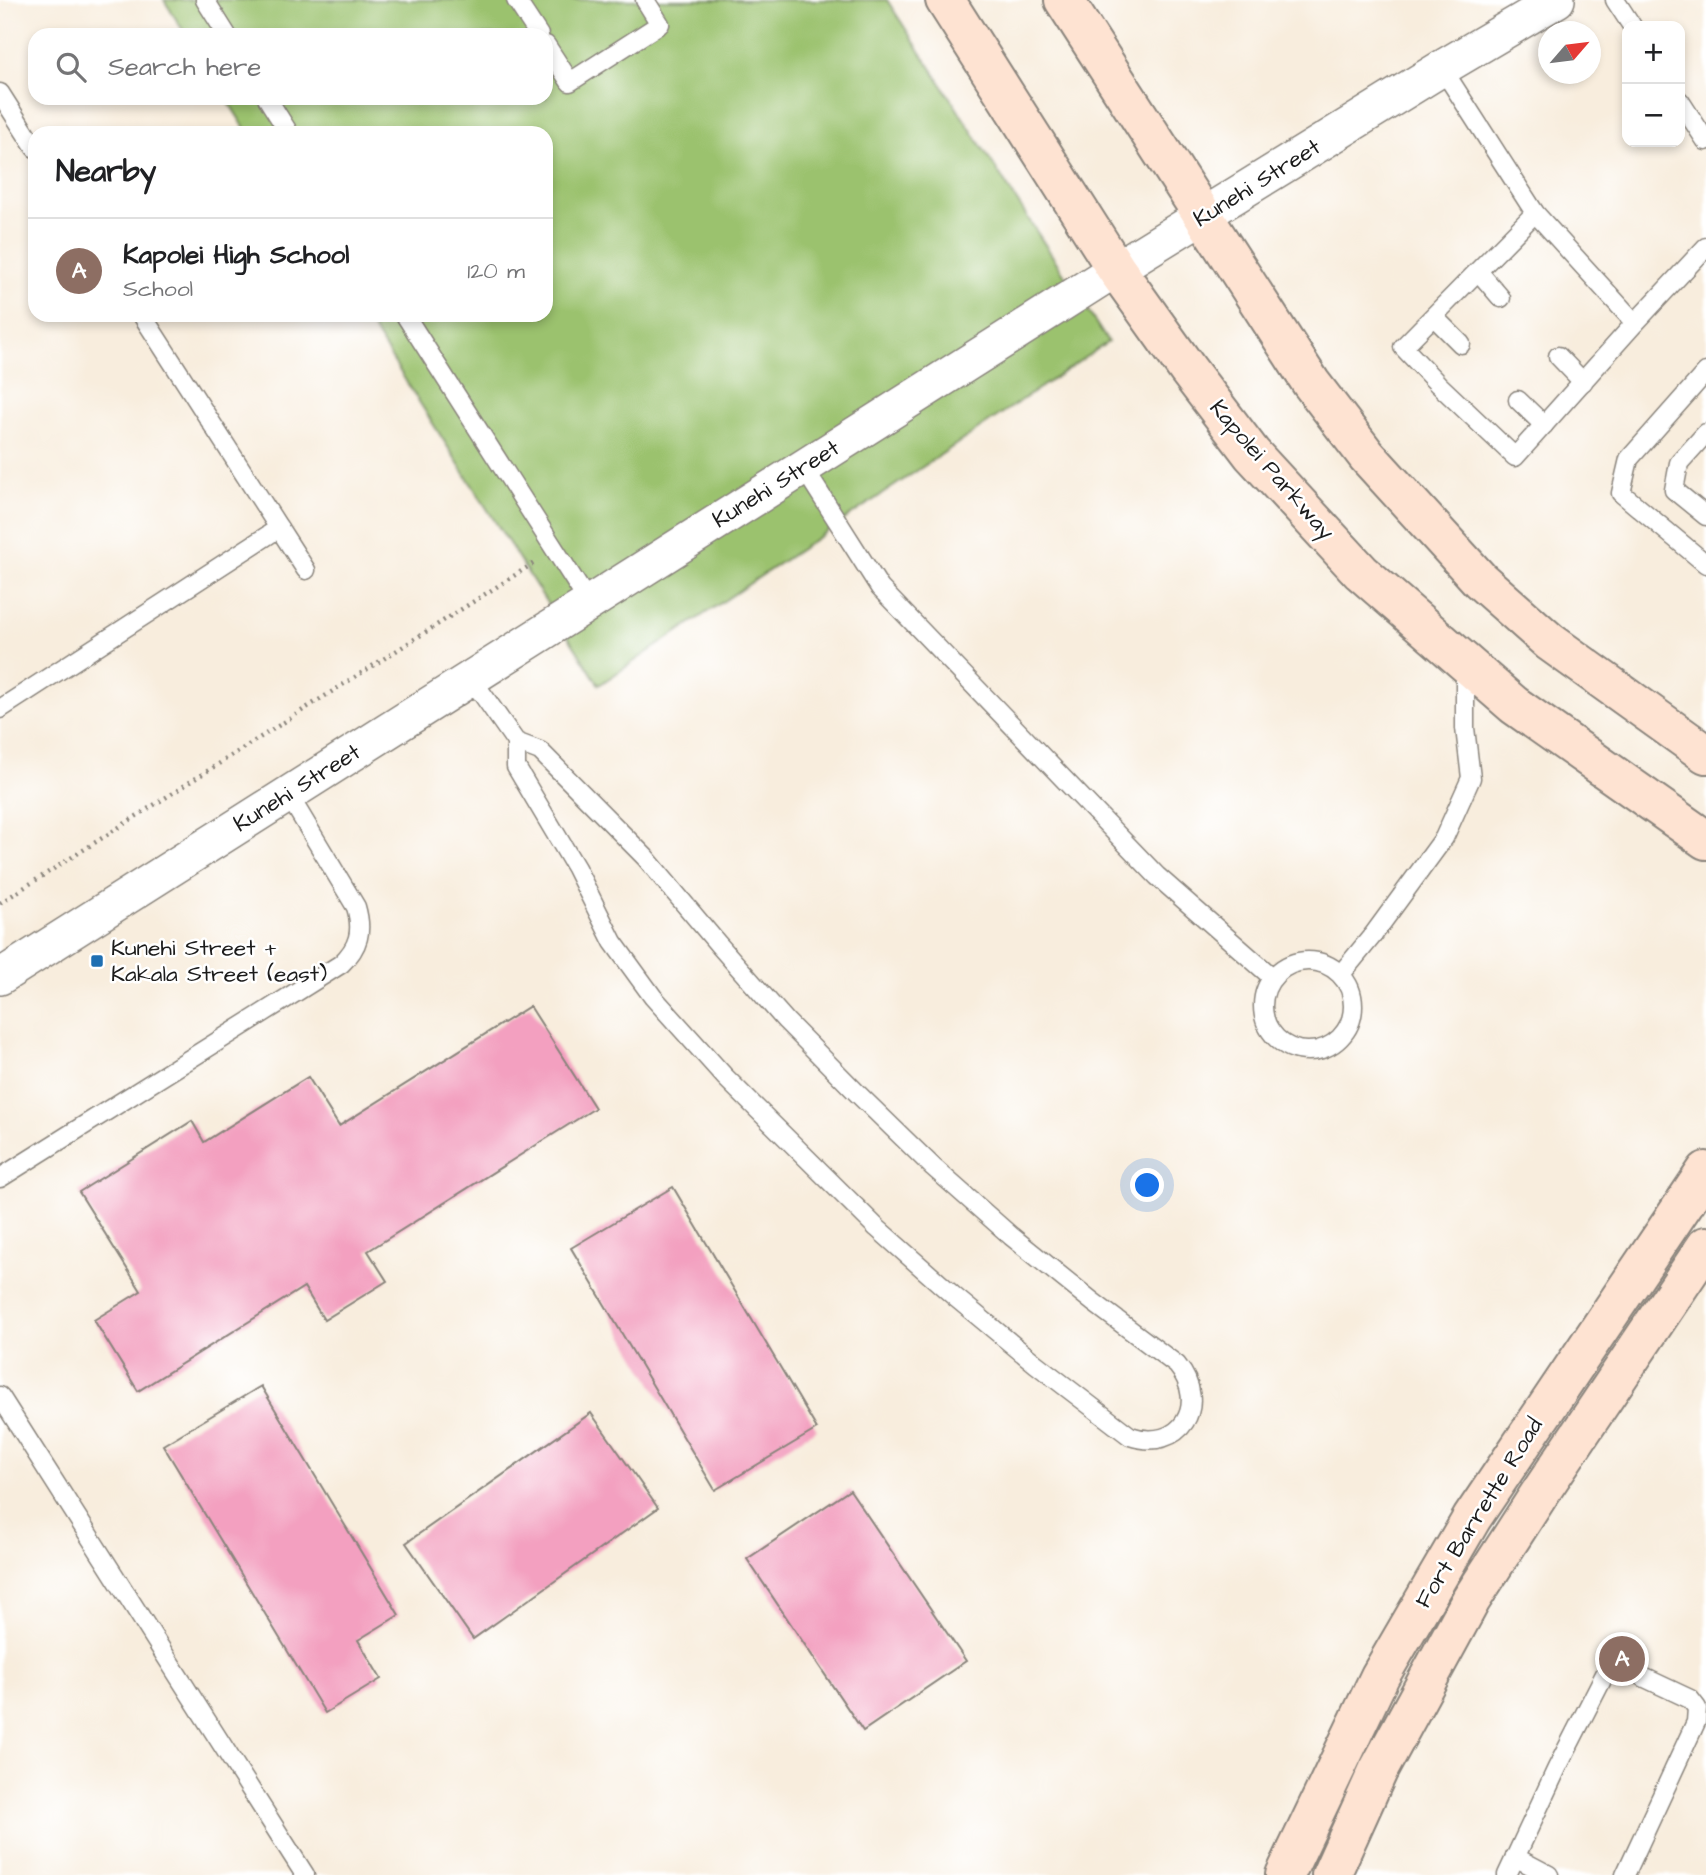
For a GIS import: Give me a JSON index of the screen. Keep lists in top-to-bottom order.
{
  "streets": {
    "main road": ["Kapolei Parkway", "Fort Barrette Road"],
    "street": ["Kunehi Street"]
  },
  "crossings": [
    ["Kunehi Street", "Kapolei Parkway"]
  ],
  "places": {
    "transit": ["Kunehi Street + Kakala Street (east)"]
  },
  "north": "top right",
  "page": {
    "map_buttons": ["+", "−"],
    "search": "Search here",
    "heading": "Nearby",
    "list": [
      {
        "mark": "A",
        "name": "Kapolei High School",
        "note": "School",
        "value": "120 m"
      }
    ],
    "pins": "A"
  }
}
